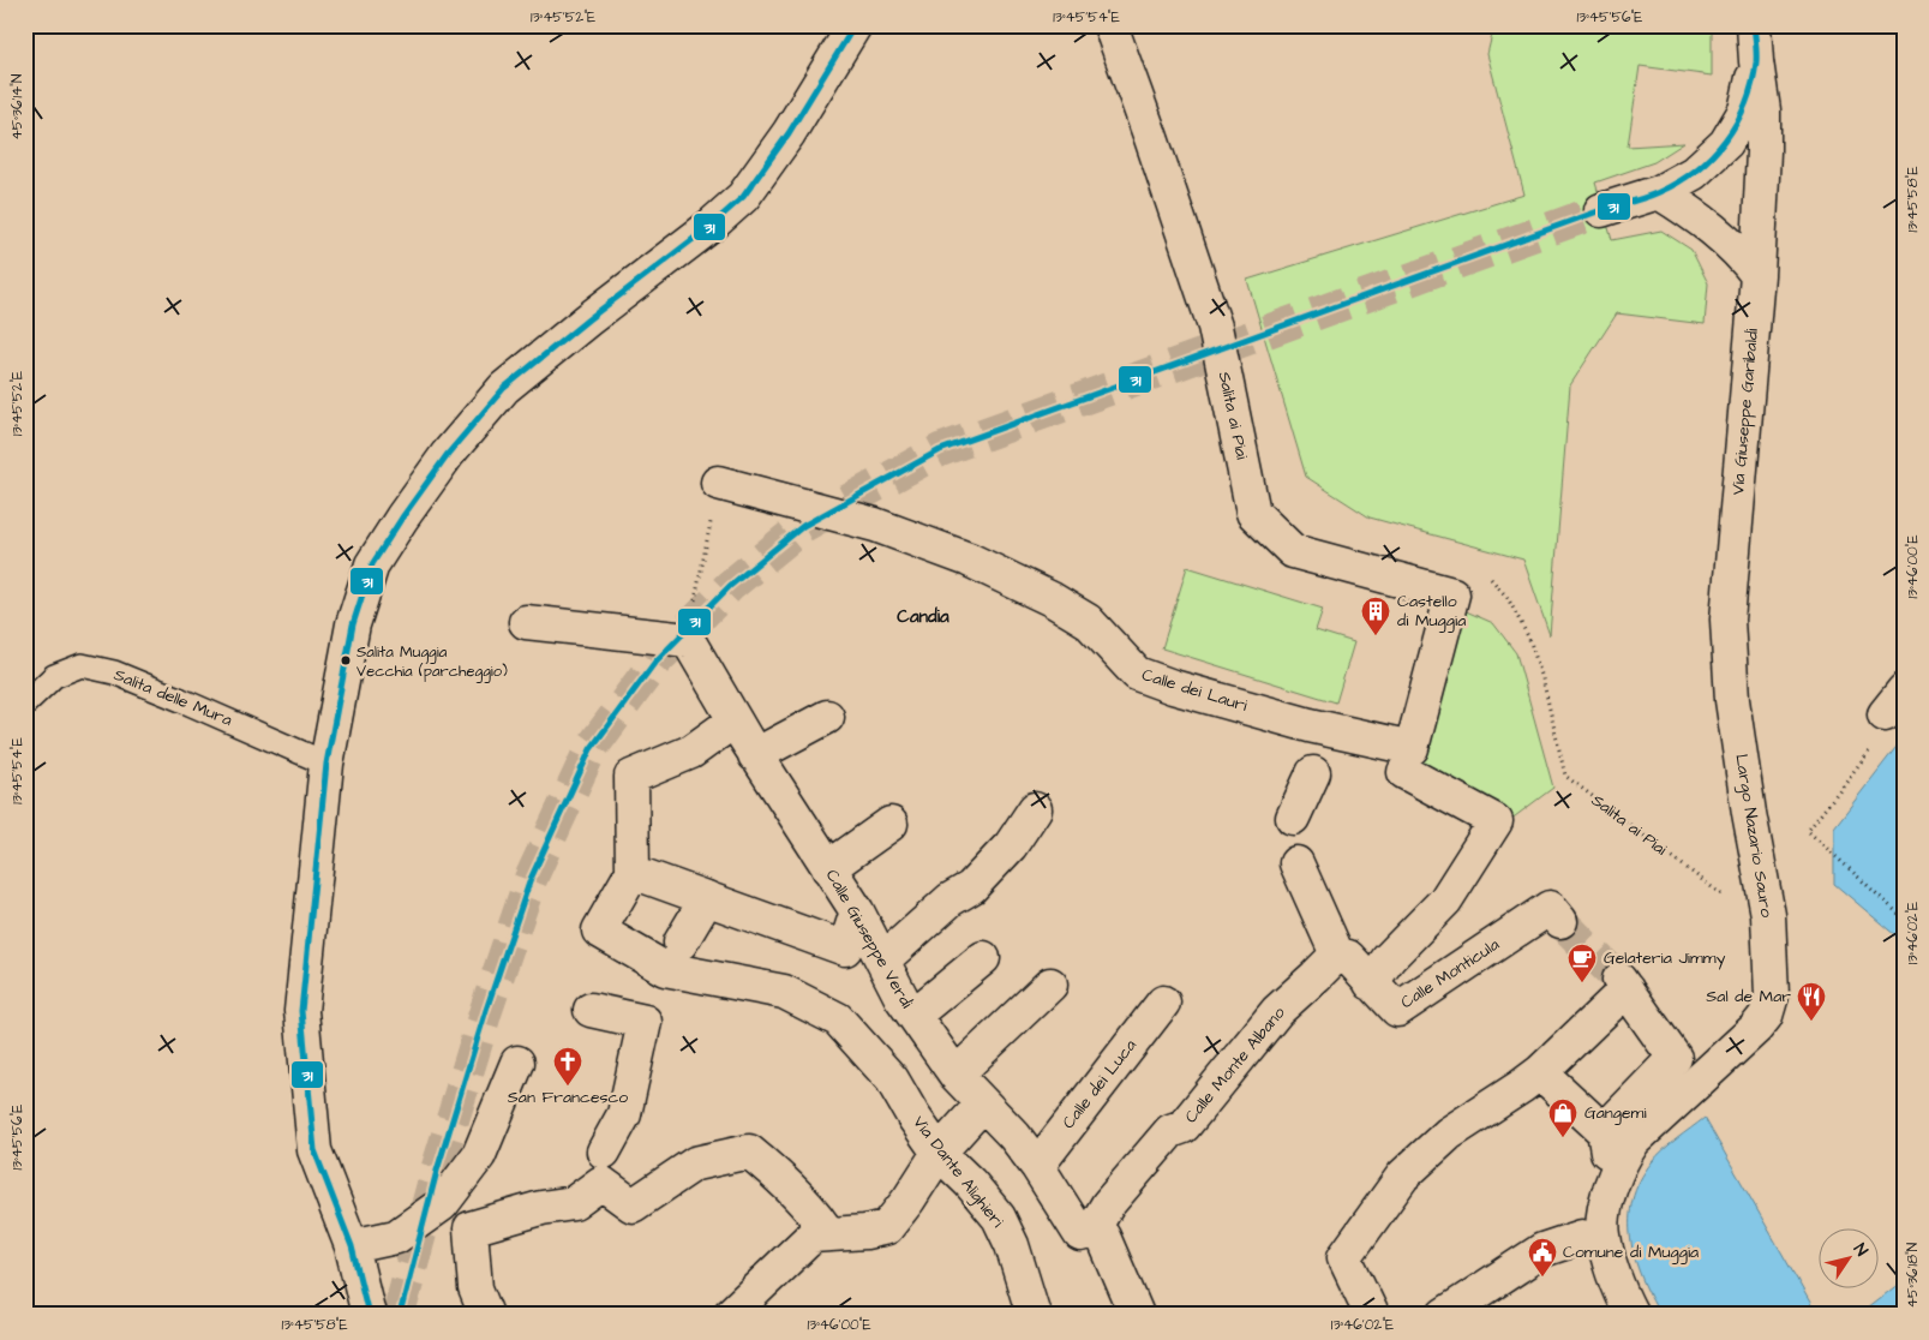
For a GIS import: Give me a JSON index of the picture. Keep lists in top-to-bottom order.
{
  "streets": {
    "street": [
      "Via Giuseppe Garibaldi",
      "Salita ai Piai",
      "Calle dei Lauri",
      "Largo Nazario Sauro",
      "Calle Giuseppe Verdi",
      "Calle Monticula",
      "Calle Monte Albano",
      "Calle dei Luca",
      "Via Dante Alighieri"
    ],
    "lane": ["Salita delle Mura"]
  },
  "crossings": [
    ["Via Giuseppe Garibaldi", "Largo Nazario Sauro"],
    ["Salita ai Piai", "Calle dei Lauri"],
    ["Calle Giuseppe Verdi", "Calle Monte Albano"],
    ["Calle Giuseppe Verdi", "Calle dei Luca"],
    ["Calle Monticula", "Calle Monte Albano"]
  ],
  "districts": ["Candia"],
  "places": {
    "building": ["Castello di Muggia"],
    "other": ["Salita Muggia Vecchia (parcheggio)"],
    "cafe": ["Gelateria Jimmy"],
    "restaurant": ["Sal de Mar"],
    "church": ["San Francesco"],
    "shop": ["Gangemi"],
    "public building": ["Comune di Muggia"]
  },
  "lines": ["transit line 31"],
  "north": "top right",
  "coordinates": [
    "13°45'52\"E",
    "13°45'54\"E",
    "13°45'56\"E",
    "45°36'14\"N",
    "13°45'58\"E",
    "13°46'00\"E",
    "13°46'02\"E",
    "45°36'18\"N"
  ]
}
